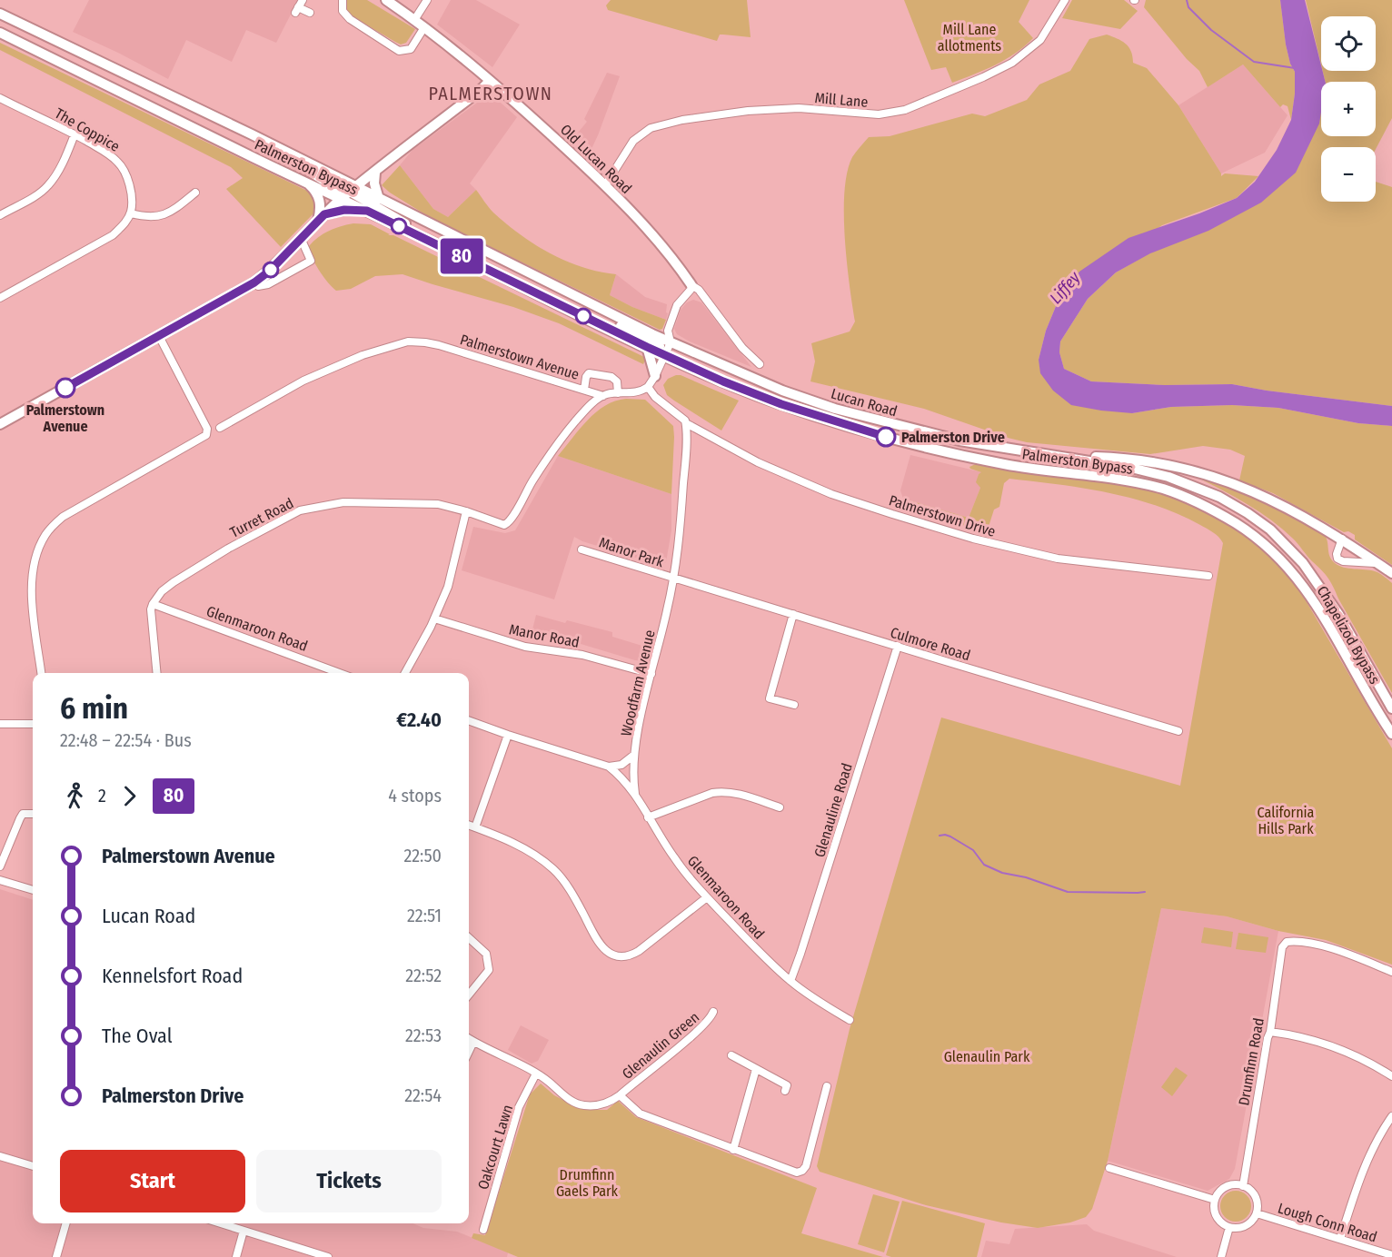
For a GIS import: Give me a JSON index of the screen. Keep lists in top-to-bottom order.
{
  "streets": {
    "main road": [
      "Old Lucan Road",
      "Palmerston Bypass",
      "Lucan Road",
      "Chapelizod Bypass"
    ],
    "street": [
      "Mill Lane",
      "The Coppice",
      "Palmerstown Avenue",
      "Palmerstown Drive",
      "Turret Road",
      "Manor Park",
      "Glenmaroon Road",
      "Manor Road",
      "Culmore Road",
      "Woodfarm Avenue",
      "Glenauline Road",
      "Glenaulin Green",
      "Drumfinn Road",
      "Oakcourt Lawn",
      "Lough Conn Road"
    ]
  },
  "crossings": [
    ["Mill Lane", "Old Lucan Road"],
    ["Palmerston Bypass", "Lucan Road"],
    ["Palmerston Bypass", "Chapelizod Bypass"],
    ["Palmerstown Avenue", "Turret Road"],
    ["Lucan Road", "Chapelizod Bypass"],
    ["Palmerstown Drive", "Woodfarm Avenue"],
    ["Turret Road", "Glenmaroon Road"],
    ["Manor Park", "Culmore Road"],
    ["Manor Park", "Woodfarm Avenue"],
    ["Glenmaroon Road", "Woodfarm Avenue"],
    ["Glenmaroon Road", "Glenauline Road"],
    ["Manor Road", "Woodfarm Avenue"],
    ["Culmore Road", "Woodfarm Avenue"],
    ["Culmore Road", "Glenauline Road"],
    ["Glenaulin Green", "Oakcourt Lawn"],
    ["Drumfinn Road", "Lough Conn Road"]
  ],
  "districts": ["PALMERSTOWN"],
  "water": ["Liffey"],
  "parks": [
    "Mill Lane allotments",
    "California Hills Park",
    "Glenaulin Park",
    "Drumfinn Gaels Park"
  ],
  "places": ["Palmerstown Avenue", "Palmerston Drive"],
  "lines": ["bus line 80"],
  "page": {
    "on_map": "80",
    "map_buttons": ["+", "−"],
    "heading": ["6 min", "22:48 – 22:54 · Bus", "€2.40"],
    "legs": ["2", "80", "4 stops"],
    "list": [
      {
        "name": "Palmerstown Avenue",
        "value": "22:50"
      },
      {
        "name": "Lucan Road",
        "value": "22:51"
      },
      {
        "name": "Kennelsfort Road",
        "value": "22:52"
      },
      {
        "name": "The Oval",
        "value": "22:53"
      },
      {
        "name": "Palmerston Drive",
        "value": "22:54"
      }
    ],
    "buttons": ["Start", "Tickets"]
  }
}
